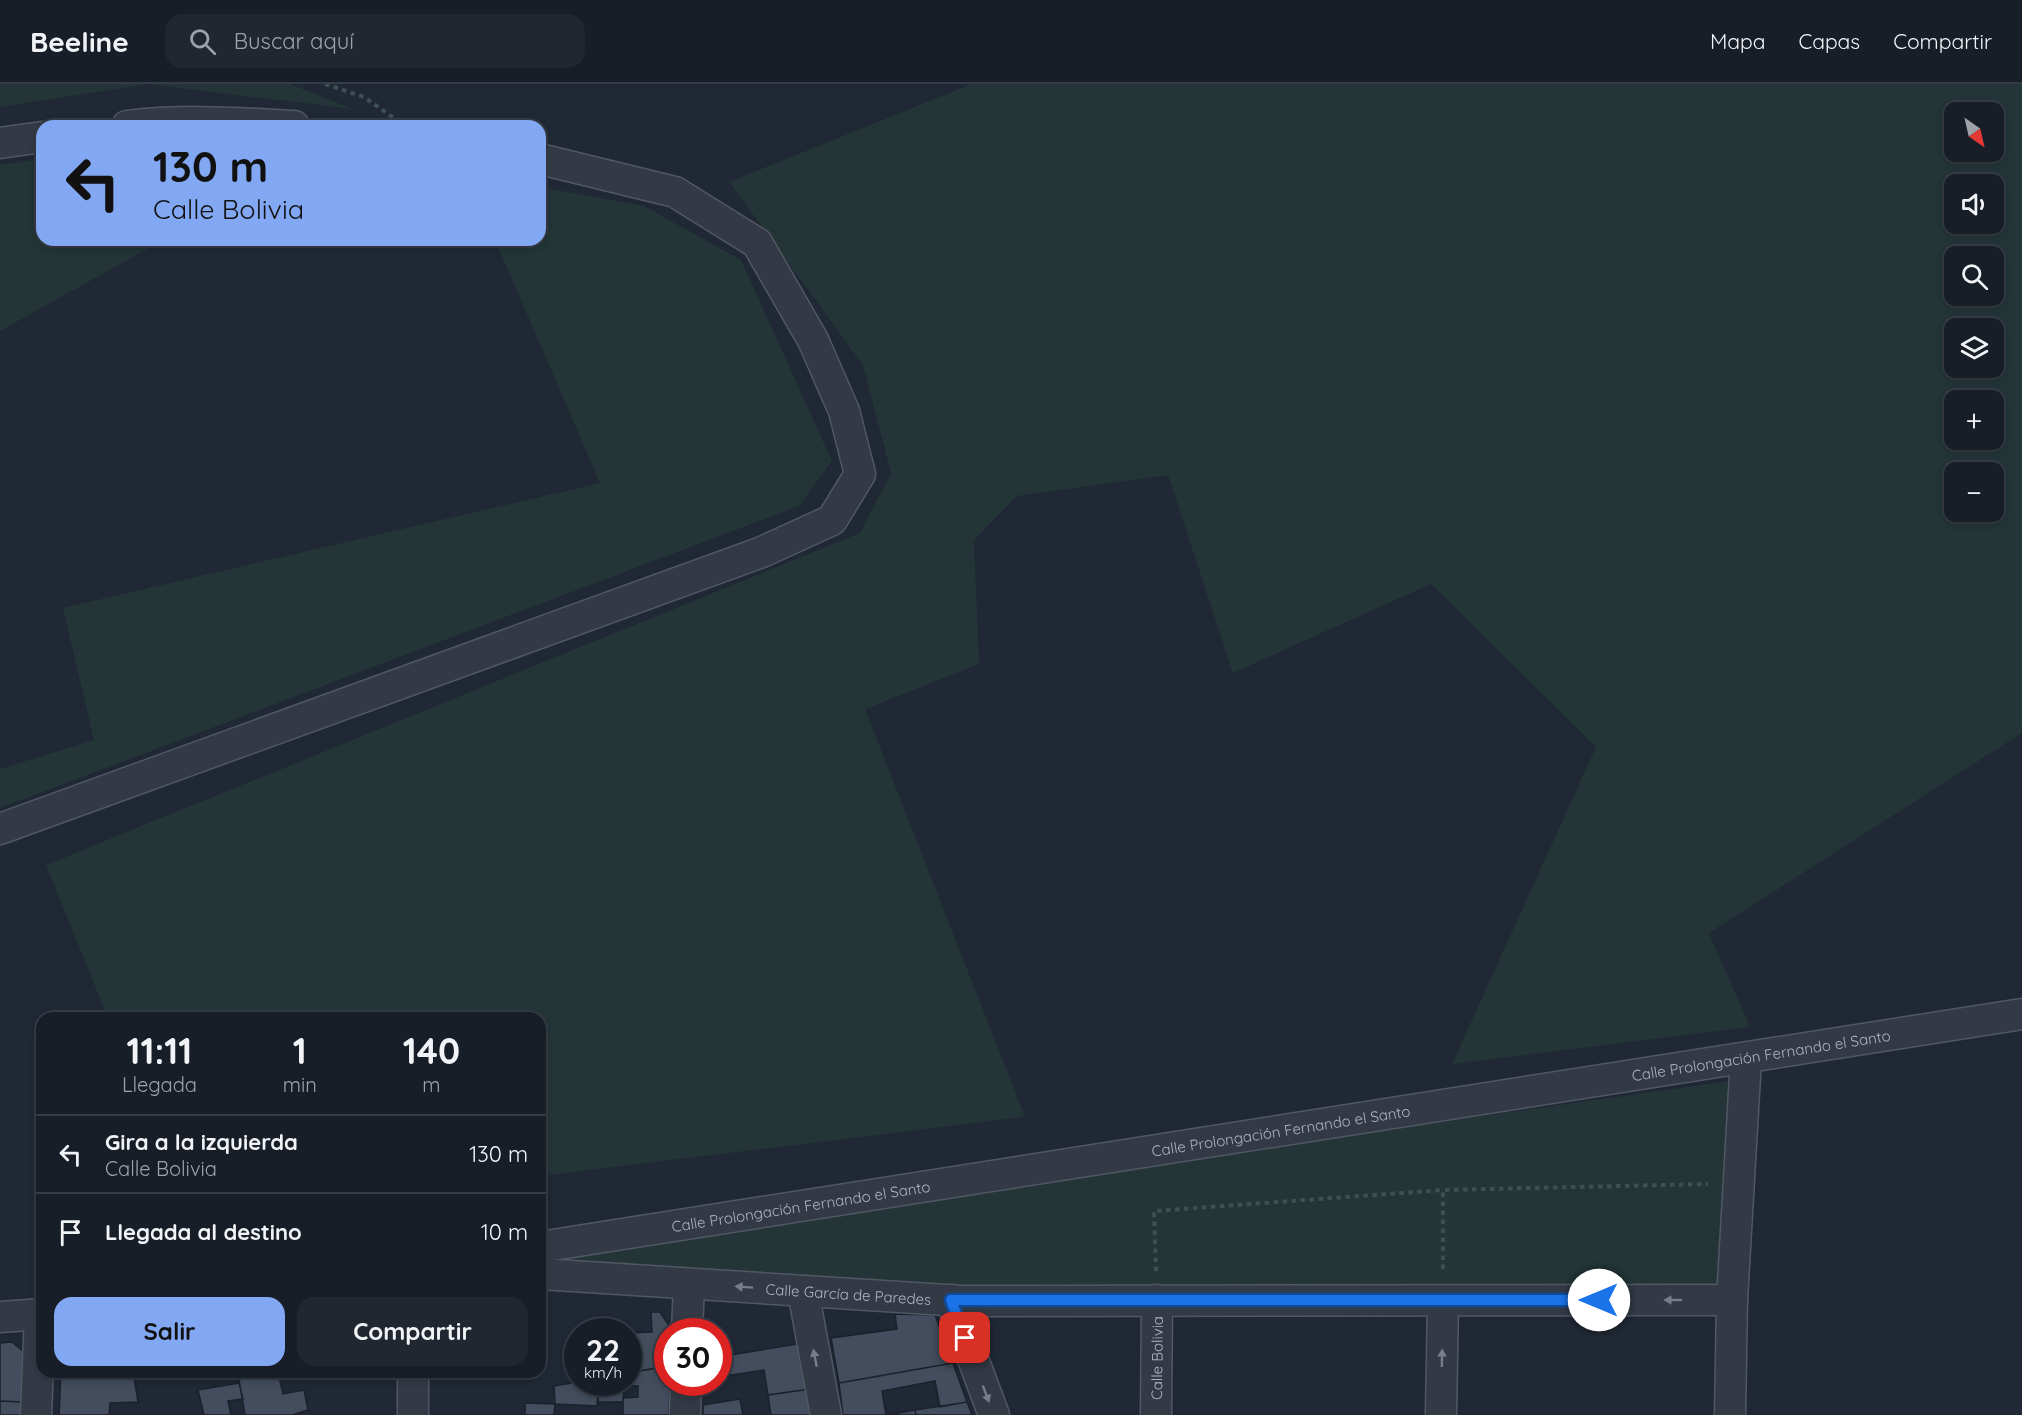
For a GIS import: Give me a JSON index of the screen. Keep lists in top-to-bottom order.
{
  "streets": {
    "street": ["Calle Prolongación Fernando el Santo", "Calle García de Paredes", "Calle Bolivia"]
  },
  "crossings": [
    ["Calle García de Paredes", "Calle Bolivia"]
  ],
  "north": "bottom right",
  "page": {
    "header": "Beeline",
    "search": "Buscar aquí",
    "nav": ["Mapa", "Capas", "Compartir"],
    "map_buttons": ["+", "−"],
    "turn": ["130 m", "Calle Bolivia"],
    "eta": [
      "11:11",
      "Llegada",
      "1",
      "min",
      "140",
      "m"
    ],
    "list": [
      {
        "name": "Gira a la izquierda",
        "note": "Calle Bolivia",
        "value": "130 m"
      },
      {
        "name": "Llegada al destino",
        "value": "10 m"
      }
    ],
    "buttons": ["Salir", "Compartir"],
    "speed": "22 km/h",
    "limit": "30"
  }
}
